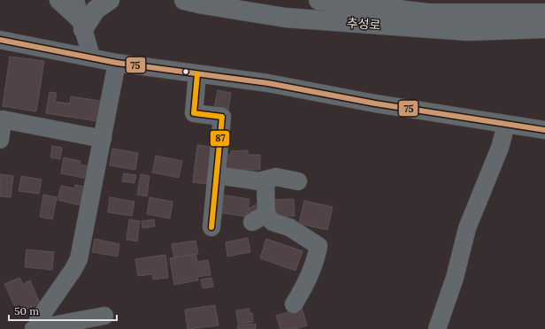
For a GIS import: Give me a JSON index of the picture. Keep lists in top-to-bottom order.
{
  "streets": {
    "main road": ["추성로"]
  },
  "lines": ["transit line 75", "transit line 87"],
  "scale_bar": "50 m"
}
